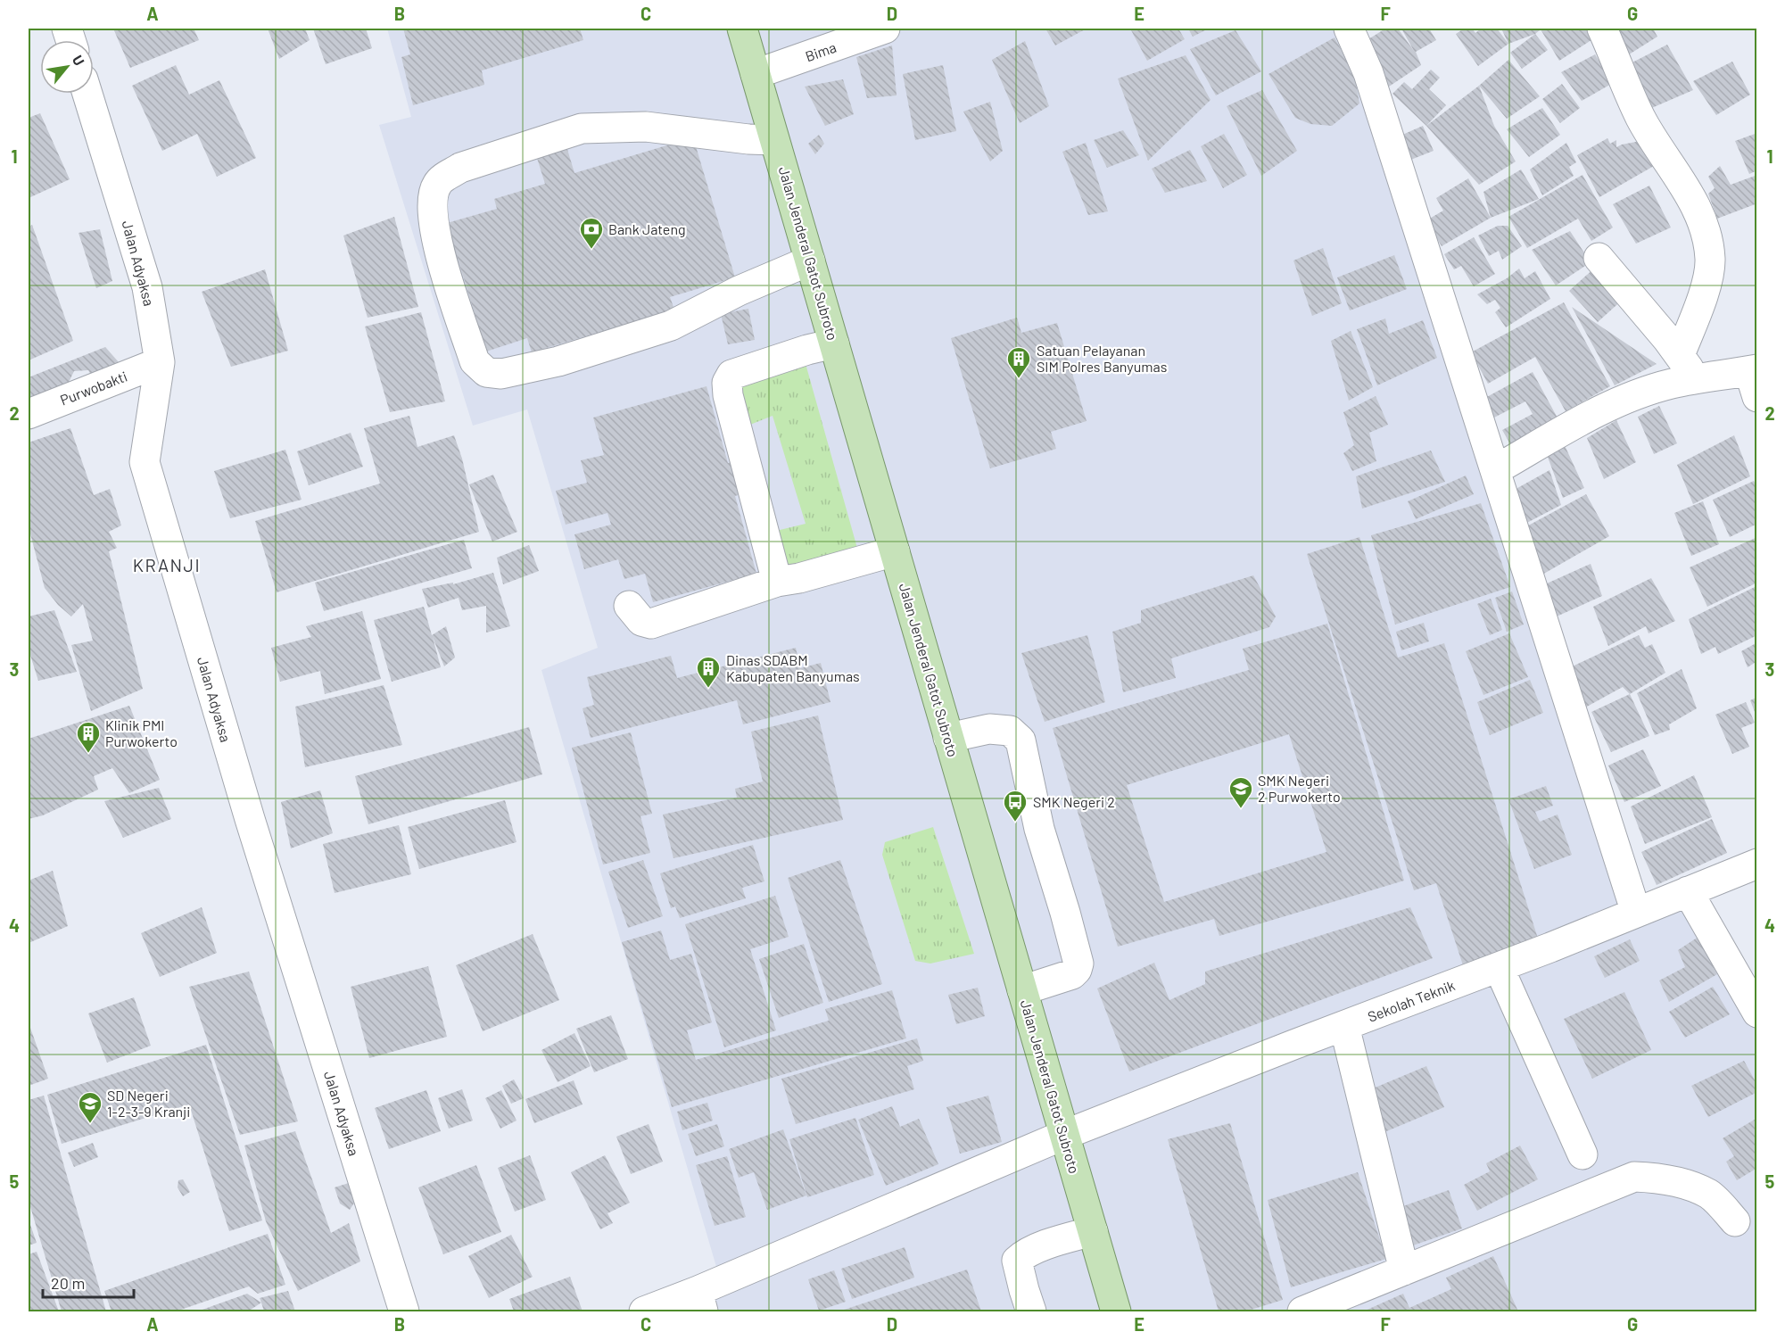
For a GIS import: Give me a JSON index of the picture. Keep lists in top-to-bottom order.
{
  "streets": {
    "main road": ["Jalan Jenderal Gatot Subroto"],
    "street": [
      "Bima",
      "Jalan Adyaksa",
      "Purwobakti",
      "Sekolah Teknik"
    ]
  },
  "crossings": [
    ["Bima", "Jalan Jenderal Gatot Subroto"],
    ["Jalan Jenderal Gatot Subroto", "Sekolah Teknik"],
    ["Jalan Adyaksa", "Purwobakti"]
  ],
  "districts": ["KRANJI"],
  "places": {
    "bank": ["Bank Jateng"],
    "building": ["Satuan Pelayanan SIM Polres Banyumas", "Dinas SDABM Kabupaten Banyumas", "Klinik PMI Purwokerto"],
    "school or university": ["SMK Negeri 2 Purwokerto", "SD Negeri 1-2-3-9 Kranji"],
    "bus stop": ["SMK Negeri 2"]
  },
  "scale_bar": "20 m",
  "north": "top right",
  "grid": {
    "columns": [
      "A",
      "B",
      "C",
      "D",
      "E",
      "F",
      "G"
    ],
    "rows": [
      "1",
      "2",
      "3",
      "4",
      "5"
    ]
  }
}
